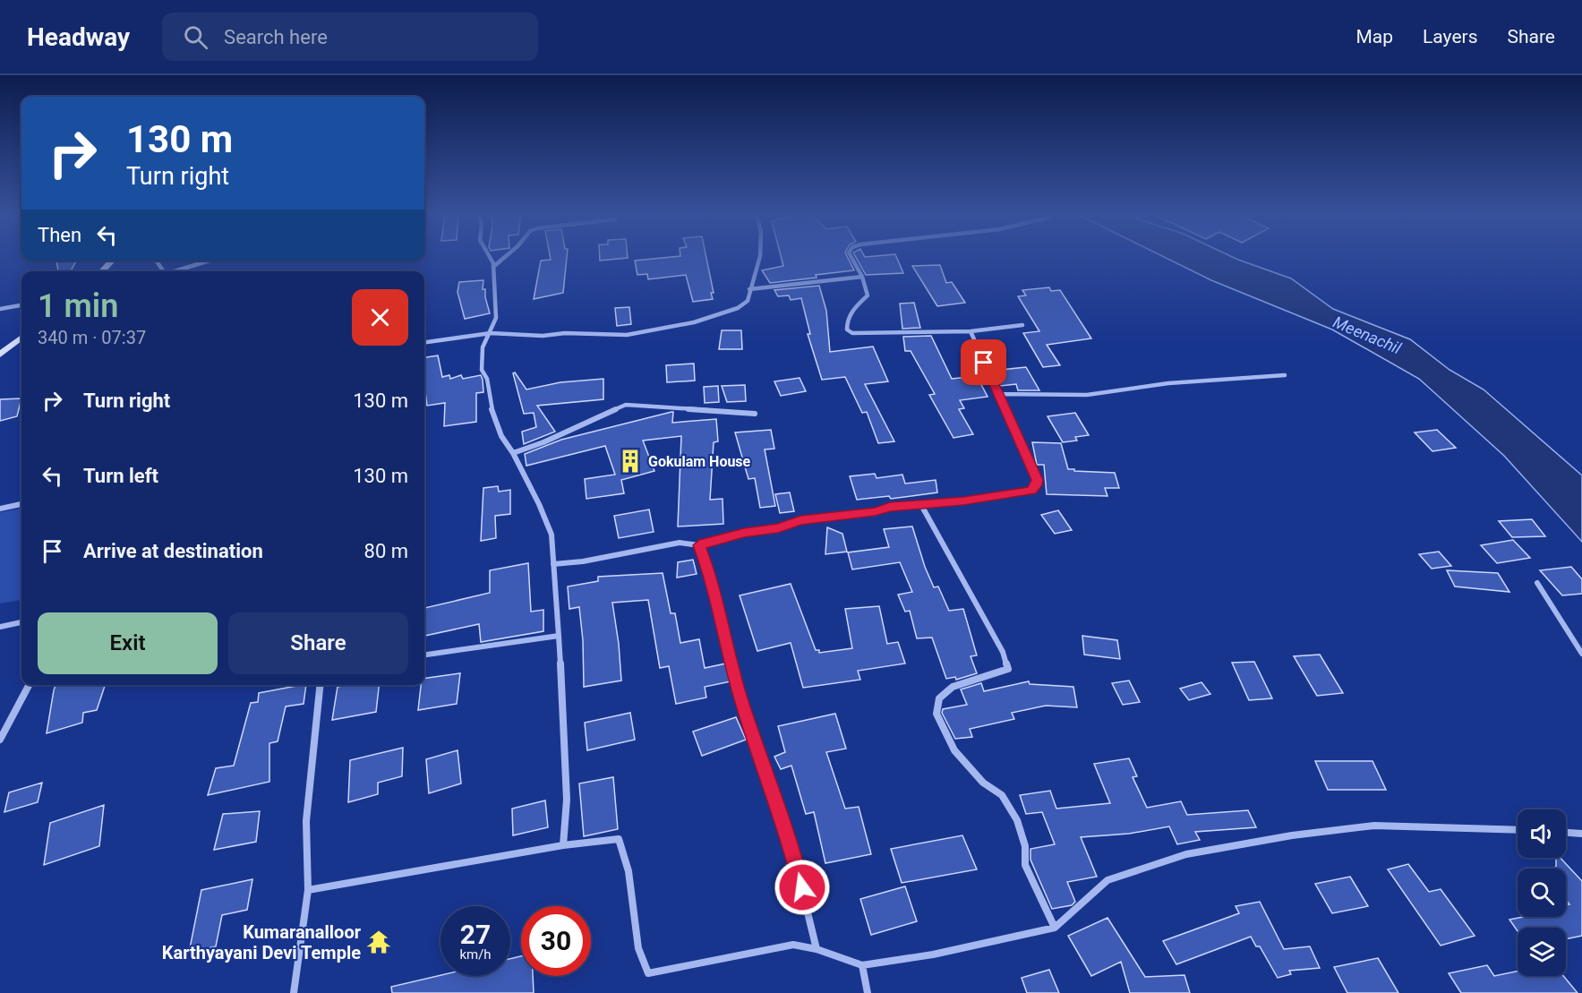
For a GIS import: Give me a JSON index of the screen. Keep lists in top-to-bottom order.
{
  "water": ["Meenachil"],
  "places": {
    "building": ["Gokulam House"],
    "temple": ["Kumaranalloor Karthyayani Devi Temple"]
  },
  "page": {
    "header": "Headway",
    "search": "Search here",
    "nav": ["Map", "Layers", "Share"],
    "turn": ["130 m", "Turn right"],
    "then": "Then",
    "heading": ["1 min", "340 m · 07:37"],
    "list": [
      {
        "name": "Turn right",
        "value": "130 m"
      },
      {
        "name": "Turn left",
        "value": "130 m"
      },
      {
        "name": "Arrive at destination",
        "value": "80 m"
      }
    ],
    "buttons": ["Exit", "Share"],
    "speed": "27 km/h",
    "limit": "30"
  }
}
